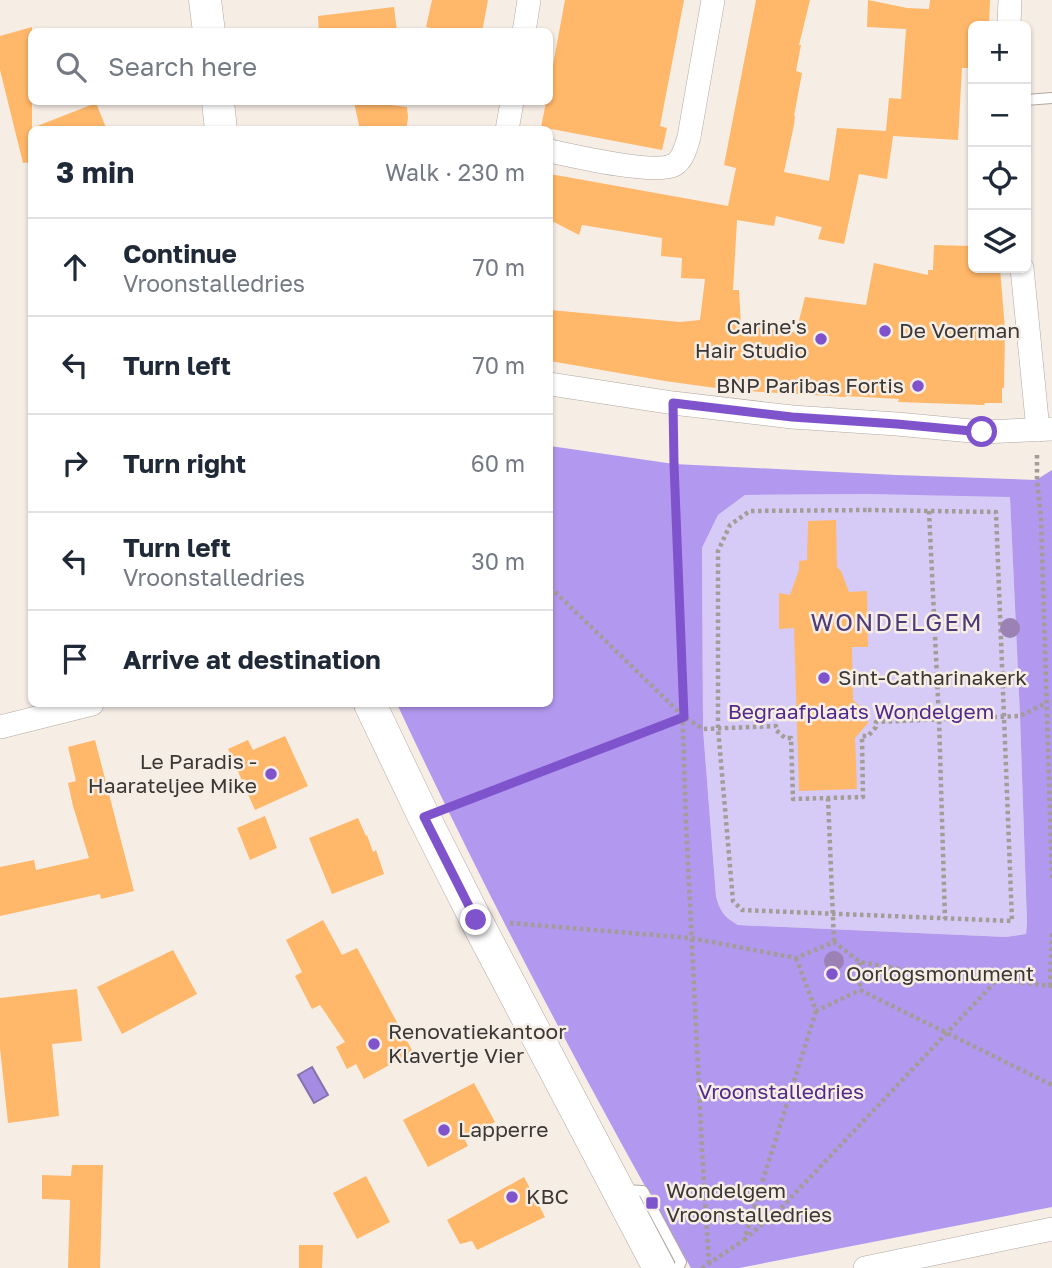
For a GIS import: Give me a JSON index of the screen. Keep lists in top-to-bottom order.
{
  "districts": ["WONDELGEM"],
  "parks": ["Begraafplaats Wondelgem", "Vroonstalledries"],
  "places": {
    "other": [
      "De Voerman",
      "Carine's Hair Studio",
      "BNP Paribas Fortis",
      "Sint-Catharinakerk",
      "Le Paradis - Haarateljee Mike",
      "Oorlogsmonument",
      "Renovatiekantoor Klavertje Vier",
      "Lapperre",
      "KBC"
    ],
    "transit": ["Wondelgem Vroonstalledries"]
  },
  "page": {
    "map_buttons": ["+", "−"],
    "search": "Search here",
    "heading": ["3 min", "Walk · 230 m"],
    "list": [
      ["Continue", "Vroonstalledries", "70 m"],
      ["Turn left", "70 m"],
      ["Turn right", "60 m"],
      ["Turn left", "Vroonstalledries", "30 m"],
      "Arrive at destination"
    ]
  }
}
